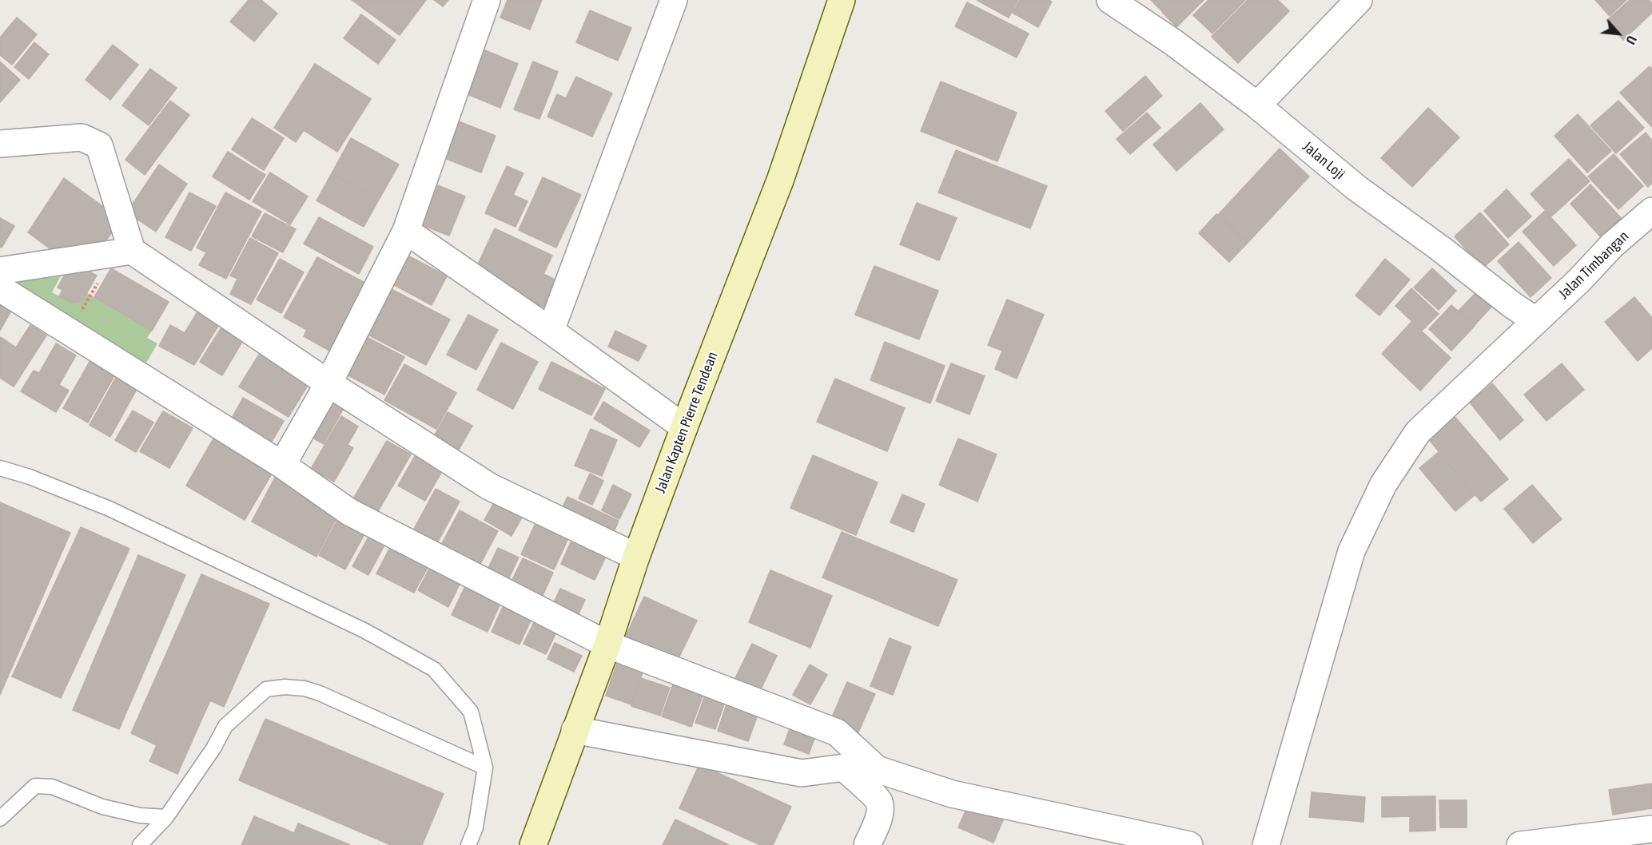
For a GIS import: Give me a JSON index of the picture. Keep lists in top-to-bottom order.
{
  "streets": {
    "main road": ["Jalan Kapten Pierre Tendean"],
    "street": ["Jalan Loji", "Jalan Timbangan"]
  },
  "crossings": [
    ["Jalan Loji", "Jalan Timbangan"]
  ],
  "north": "bottom right"
}
